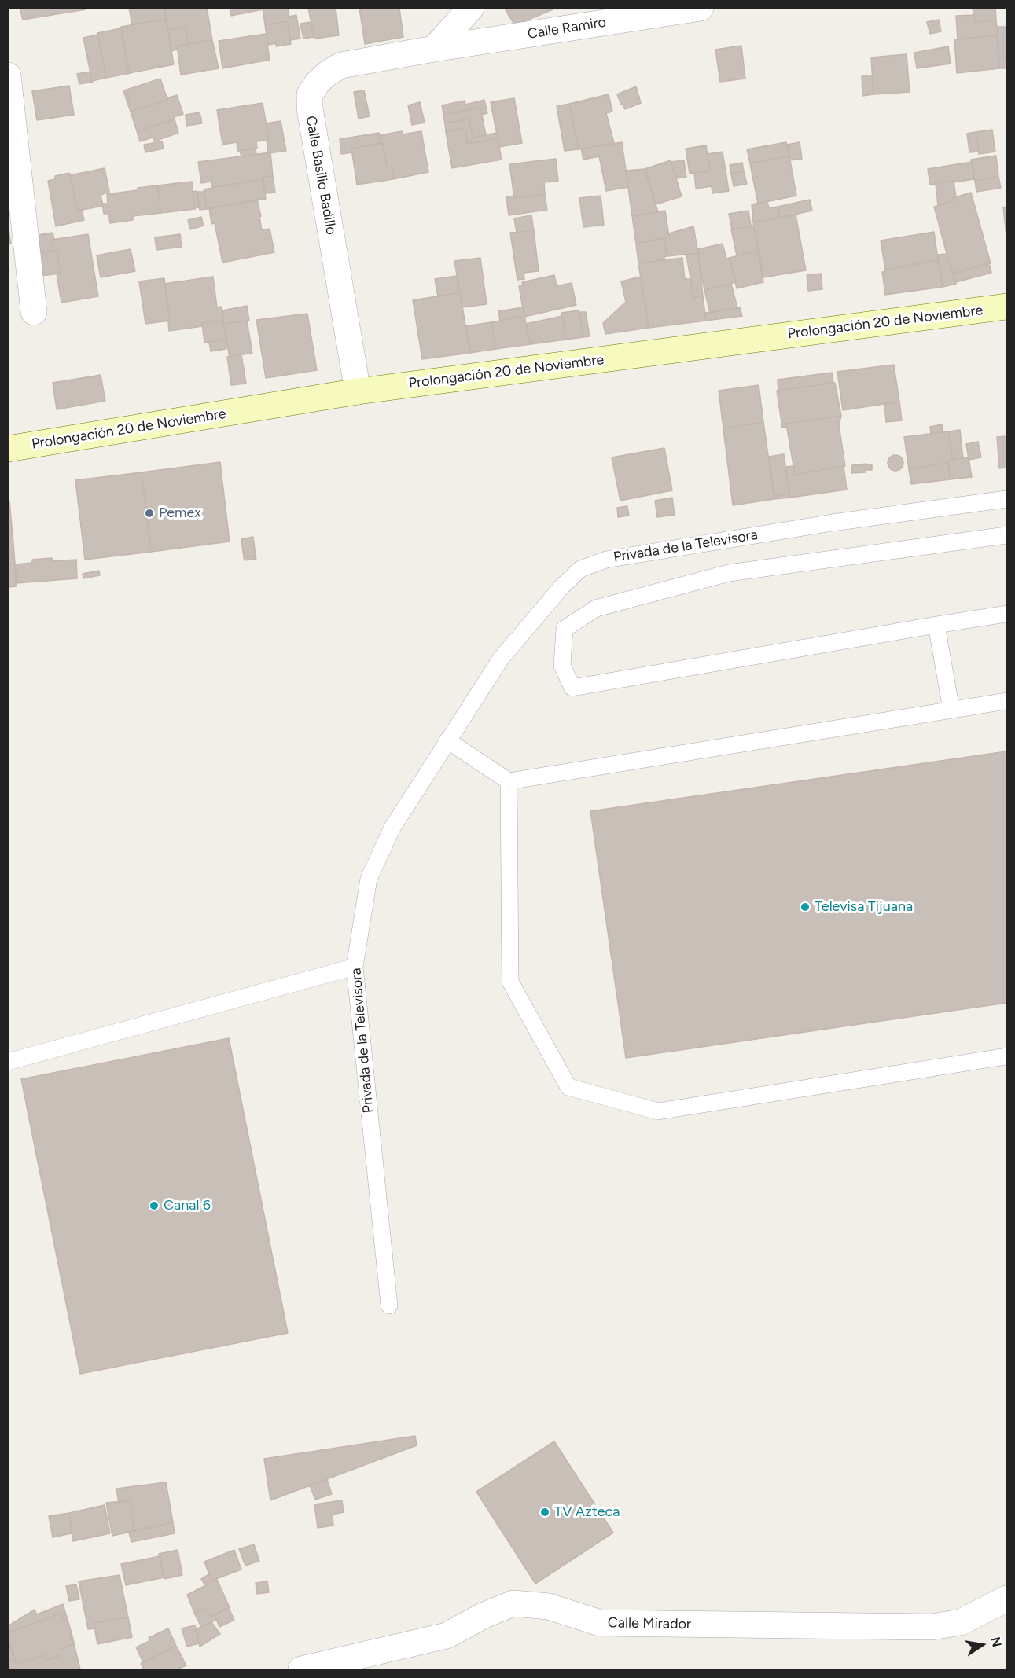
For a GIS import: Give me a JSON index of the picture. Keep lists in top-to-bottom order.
{
  "streets": {
    "main road": ["Prolongación 20 de Noviembre"],
    "street": ["Calle Ramiro", "Calle Basilio Badillo", "Calle Mirador"],
    "lane": ["Privada de la Televisora"]
  },
  "crossings": [
    ["Calle Ramiro", "Calle Basilio Badillo"],
    ["Calle Basilio Badillo", "Prolongación 20 de Noviembre"]
  ],
  "places": [
    "Pemex",
    "Televisa Tijuana",
    "Canal 6",
    "TV Azteca"
  ],
  "north": "right"
}
